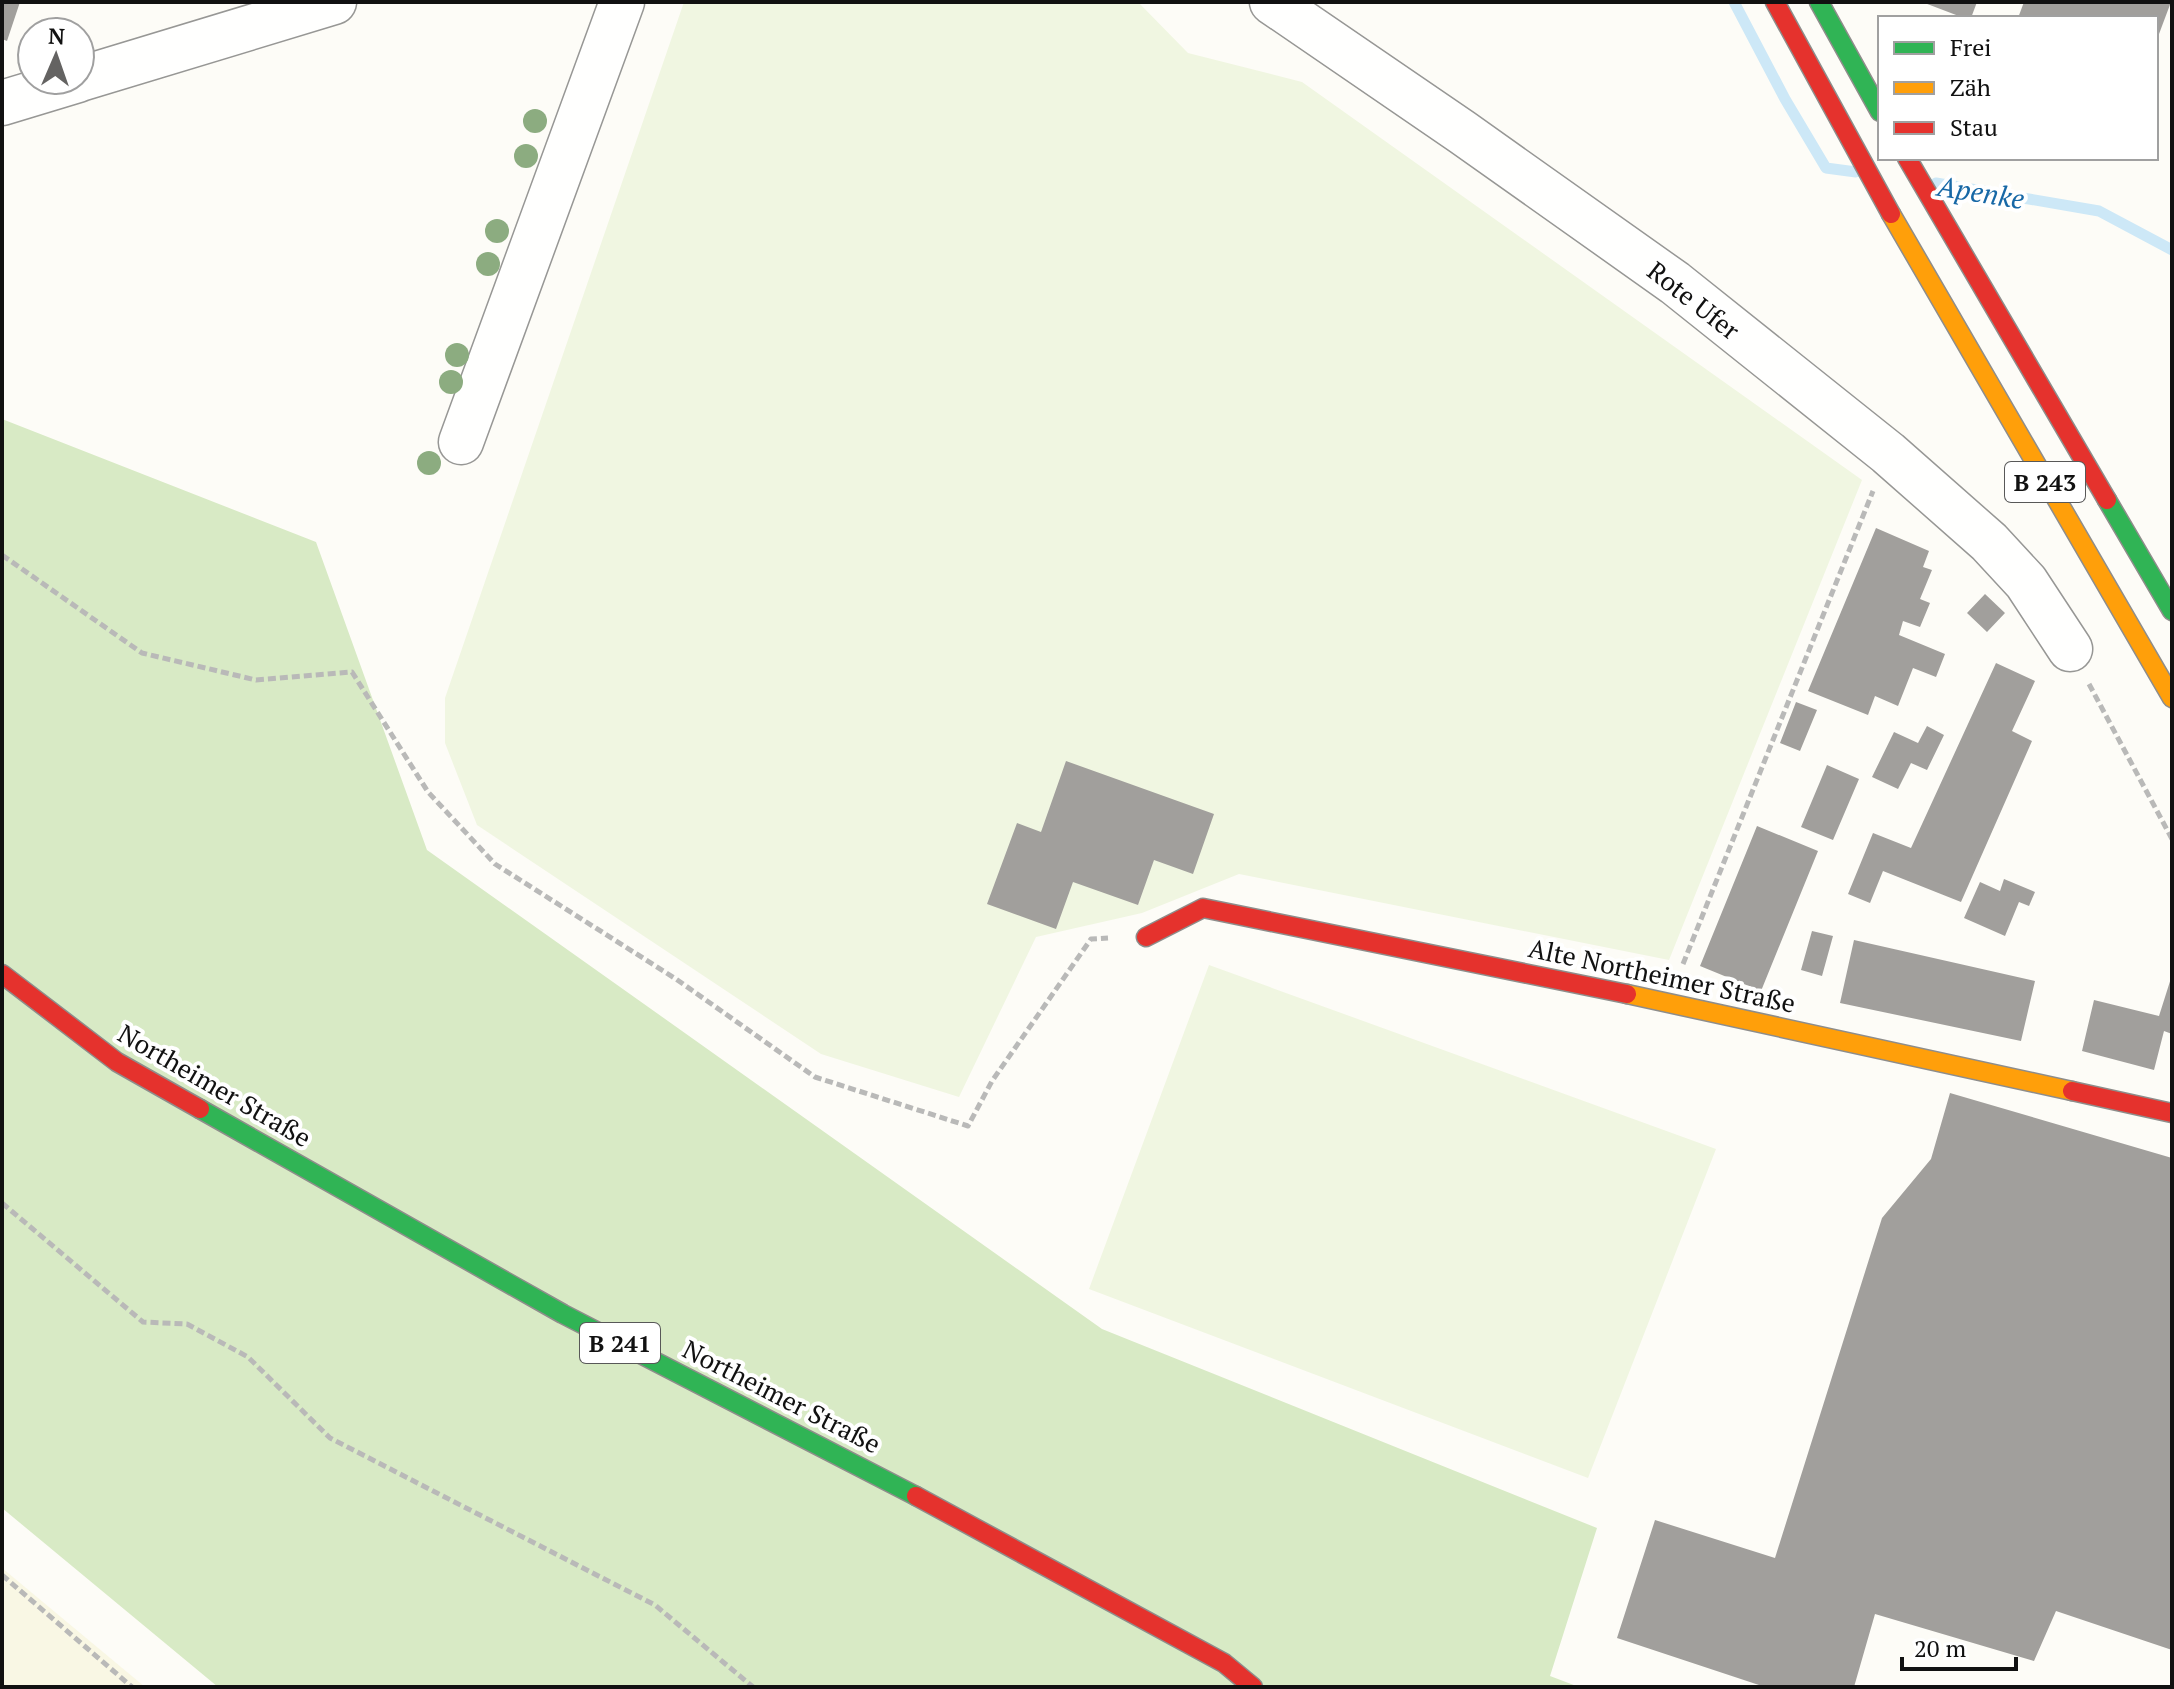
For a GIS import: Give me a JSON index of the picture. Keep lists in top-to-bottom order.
{
  "streets": {
    "main road": [
      "B 243",
      "Alte Northeimer Straße",
      "Northeimer Straße",
      "B 241"
    ],
    "street": ["Rote Ufer"]
  },
  "water": ["Apenke"],
  "legend": ["Frei", "Zäh", "Stau"],
  "scale_bar": "20 m",
  "north": "top"
}
